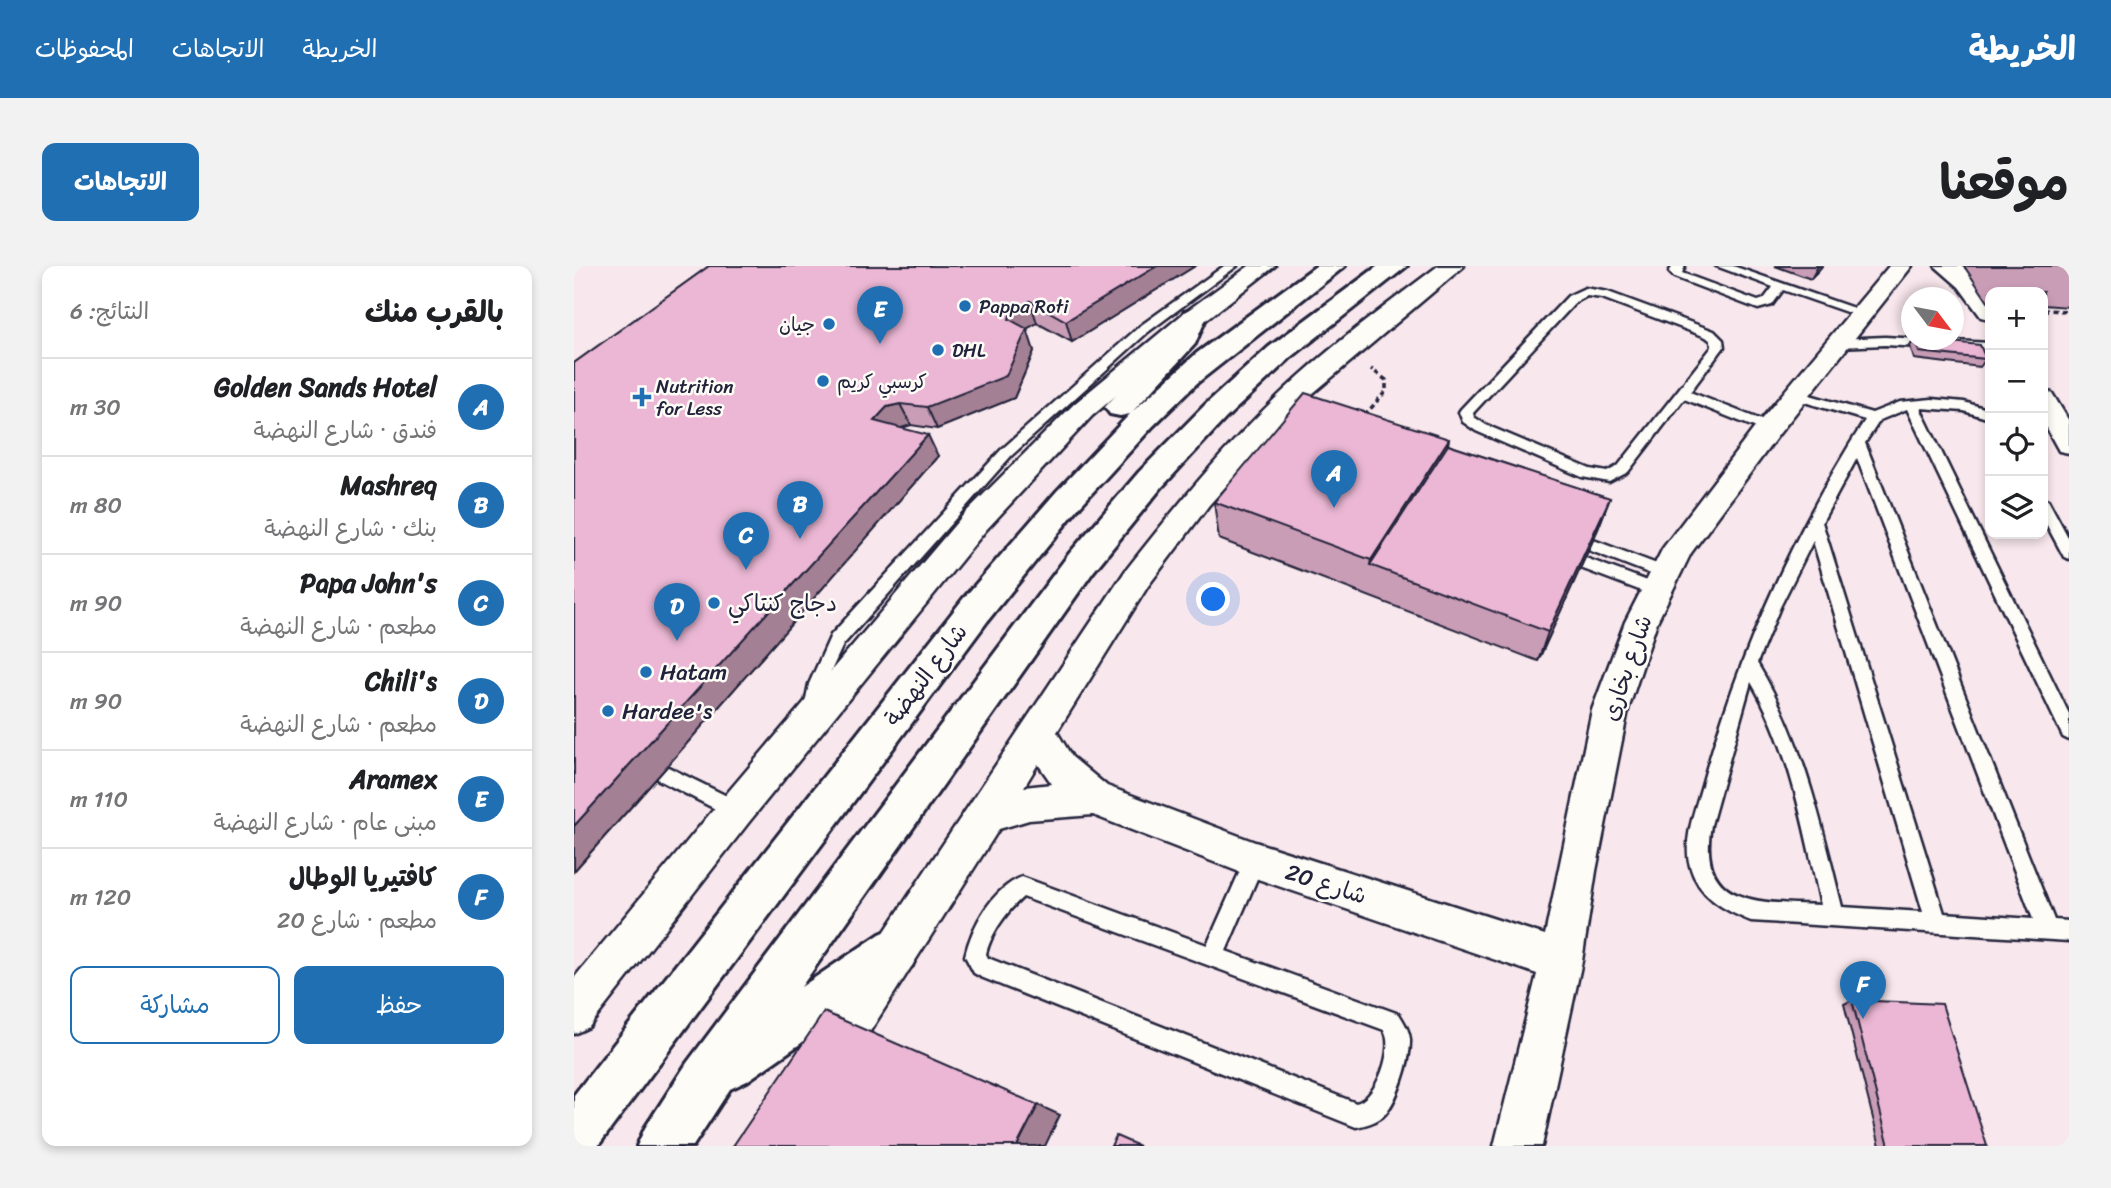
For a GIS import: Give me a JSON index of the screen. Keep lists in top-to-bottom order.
{
  "streets": {
    "main road": ["شارع النهضة"],
    "street": ["شارع بخارى", "شارع 20"]
  },
  "crossings": [
    ["شارع بخارى", "شارع 20"]
  ],
  "places": {
    "other": [
      "Pappa Roti",
      "جيان",
      "DHL",
      "كرسبي كريم",
      "دجاج كنتاكي",
      "Hatam",
      "Hardee's"
    ],
    "health": ["Nutrition for Less"]
  },
  "north": "bottom right",
  "page": {
    "header": "الخريطة",
    "nav": ["الخريطة", "الاتجاهات", "المحفوظات"],
    "title": "موقعنا",
    "buttons": [
      "الاتجاهات",
      ["حفظ", "مشاركة"]
    ],
    "heading": ["بالقرب منك", "النتائج: 6"],
    "pins": [
      "E",
      "A",
      "B",
      "C",
      "D",
      "F"
    ],
    "map_buttons": ["+", "−"],
    "list": [
      {
        "mark": "A",
        "name": "Golden Sands Hotel",
        "note": "فندق · شارع النهضة",
        "value": "30 m"
      },
      {
        "mark": "B",
        "name": "Mashreq",
        "note": "بنك · شارع النهضة",
        "value": "80 m"
      },
      {
        "mark": "C",
        "name": "Papa John's",
        "note": "مطعم · شارع النهضة",
        "value": "90 m"
      },
      {
        "mark": "D",
        "name": "Chili's",
        "note": "مطعم · شارع النهضة",
        "value": "90 m"
      },
      {
        "mark": "E",
        "name": "Aramex",
        "note": "مبنى عام · شارع النهضة",
        "value": "110 m"
      },
      {
        "mark": "F",
        "name": "كافتيريا الوطال",
        "note": "مطعم · شارع 20",
        "value": "120 m"
      }
    ]
  }
}
